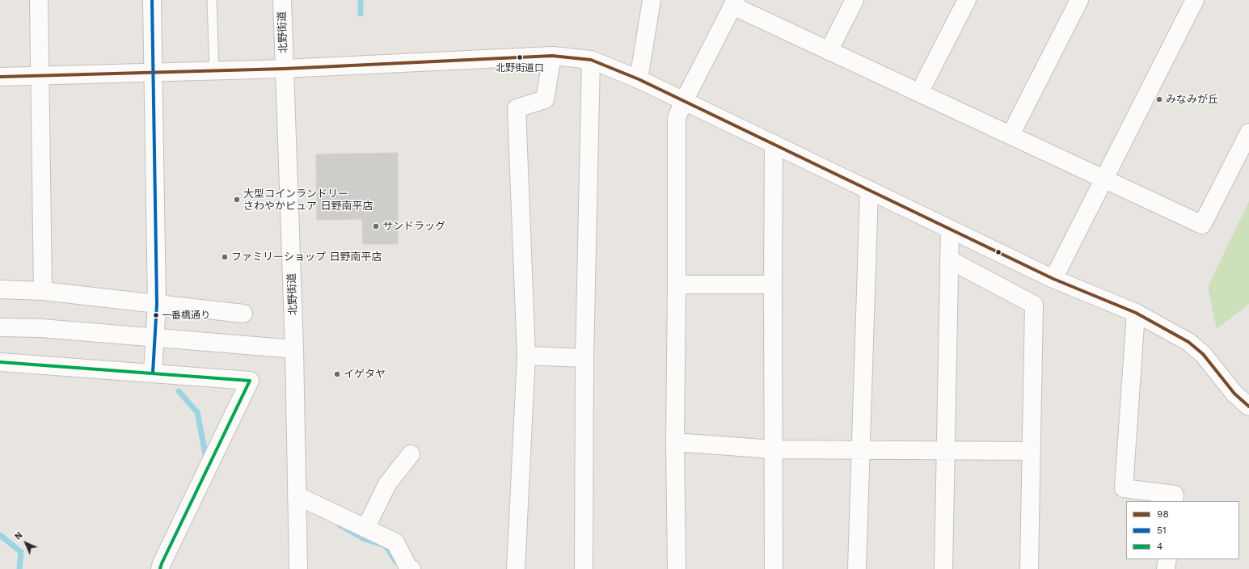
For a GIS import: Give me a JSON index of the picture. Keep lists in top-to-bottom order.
{
  "streets": {
    "street": ["北野街道"]
  },
  "places": [
    "北野街道口",
    "みなみが丘",
    "大型コインランドリー さわやかピュア 日野南平店",
    "サンドラッグ",
    "ファミリーショップ 日野南平店",
    "一番橋通り",
    "イゲタヤ"
  ],
  "lines": ["transit line 51", "transit line 98", "transit line 4"],
  "legend": ["98", "51", "4"],
  "north": "top left"
}
